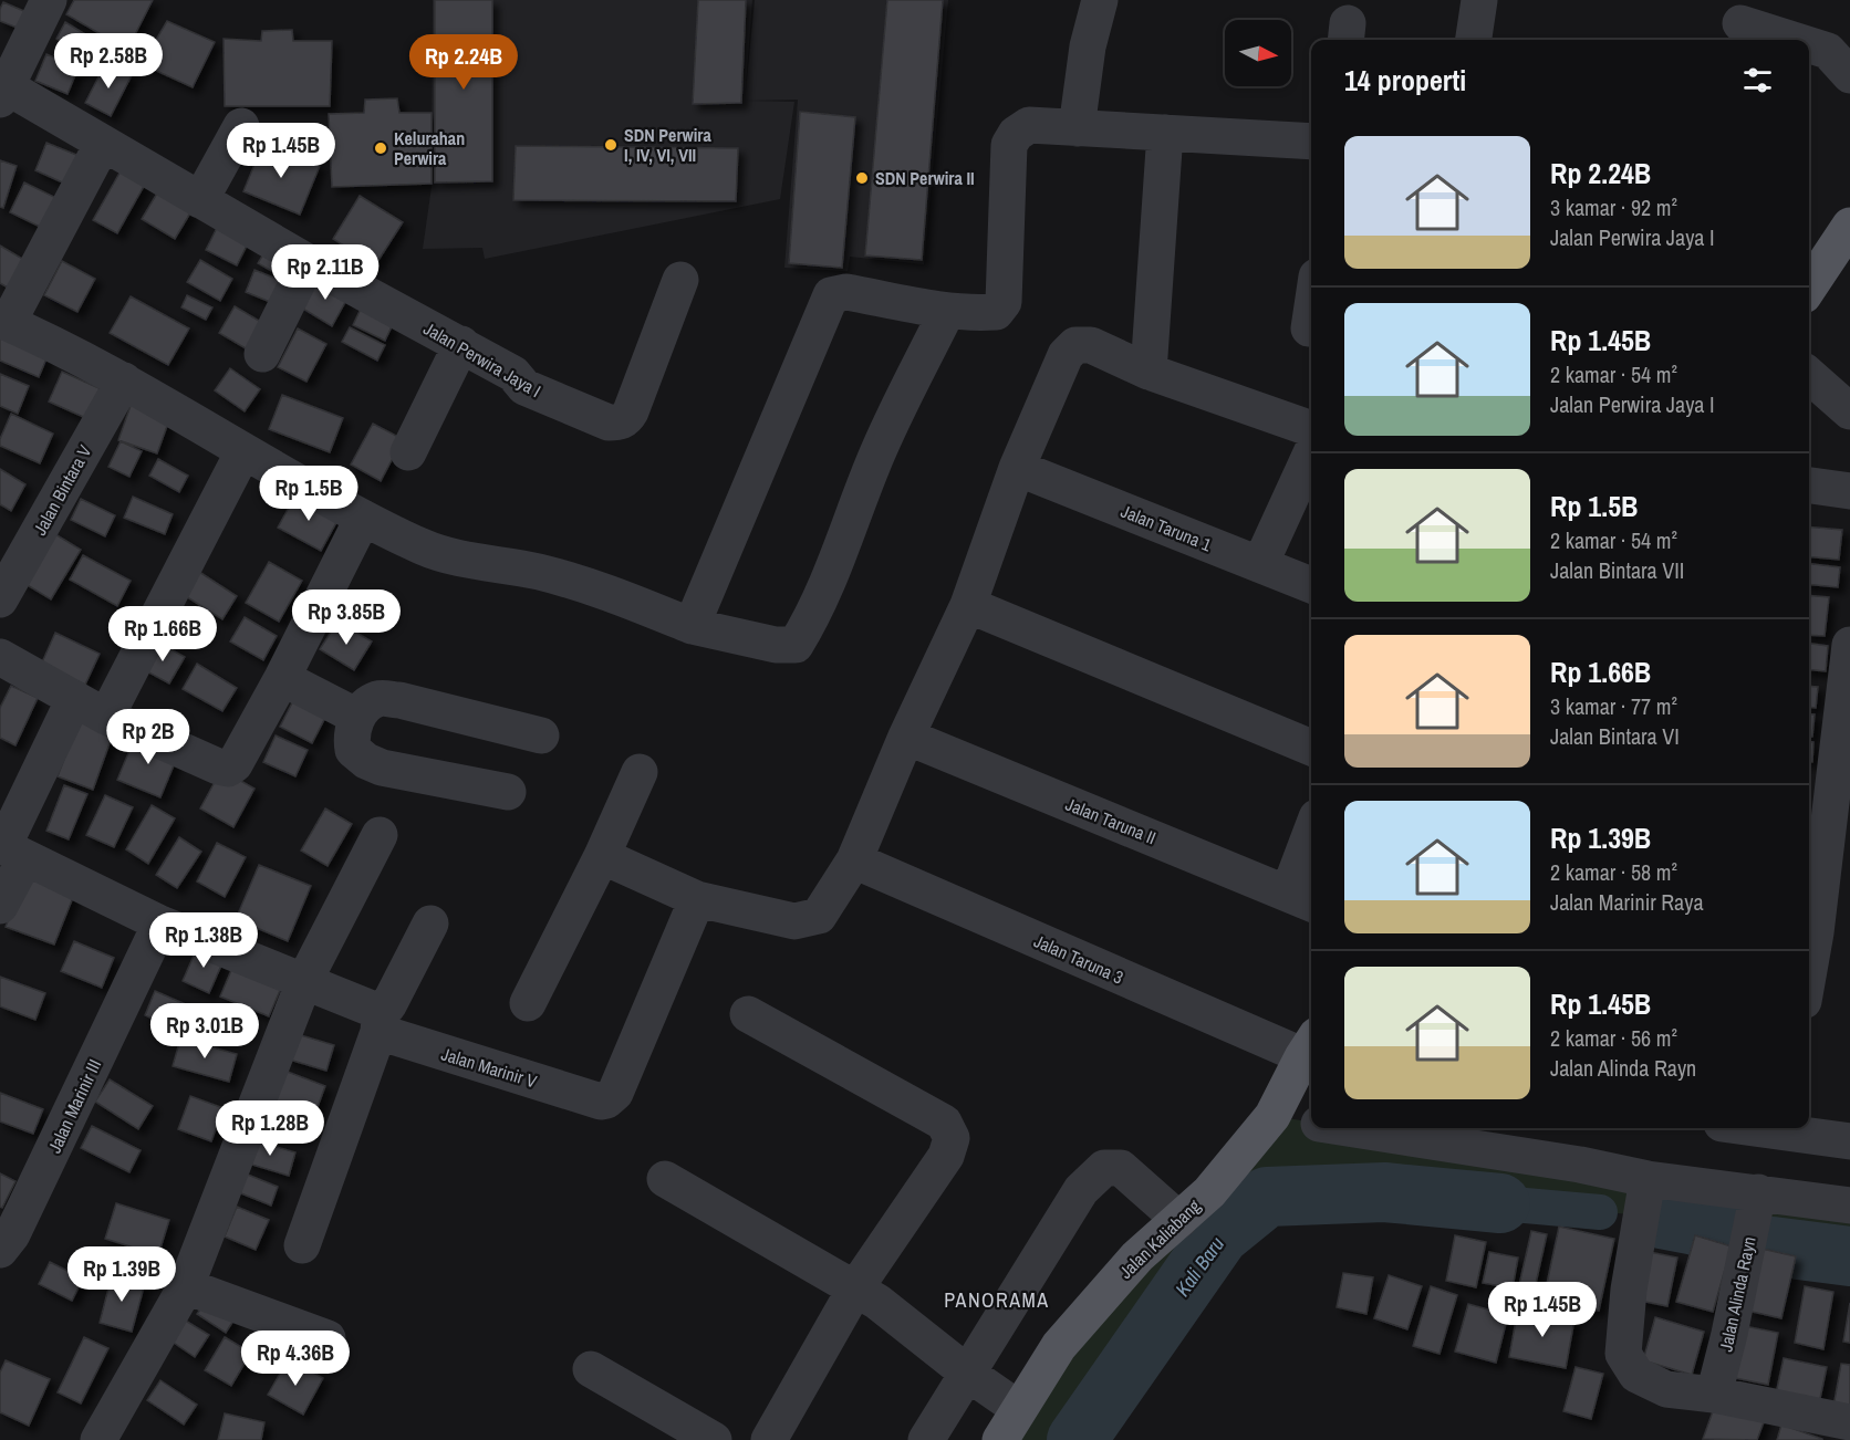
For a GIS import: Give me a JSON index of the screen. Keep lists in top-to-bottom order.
{
  "streets": {
    "main road": ["Jalan Kaliabang"],
    "street": [
      "Jalan Perwira Jaya I",
      "Jalan Bintara V",
      "Jalan Taruna 1",
      "Jalan Taruna II",
      "Jalan Taruna 3",
      "Jalan Marinir V",
      "Jalan Marinir III",
      "Jalan Alinda Rayn"
    ]
  },
  "crossings": [
    ["Jalan Taruna 3", "Jalan Kaliabang"],
    ["Jalan Marinir V", "Jalan Marinir III"]
  ],
  "districts": ["PANORAMA"],
  "water": ["Kali Baru"],
  "places": ["SDN Perwira I, IV, VI, VII", "Kelurahan Perwira", "SDN Perwira II"],
  "north": "right",
  "page": {
    "price": [
      "Rp 2.58B",
      "Rp 2.24B",
      "Rp 1.45B",
      "Rp 2.11B",
      "Rp 1.5B",
      "Rp 3.85B",
      "Rp 1.66B",
      "Rp 2B",
      "Rp 1.38B",
      "Rp 3.01B",
      "Rp 1.28B",
      "Rp 1.39B",
      "Rp 1.45B",
      "Rp 4.36B"
    ],
    "heading": "14 properti",
    "list": [
      {
        "name": "Rp 2.24B",
        "note": "3 kamar · 92 m² · Jalan Perwira Jaya I"
      },
      {
        "name": "Rp 1.45B",
        "note": "2 kamar · 54 m² · Jalan Perwira Jaya I"
      },
      {
        "name": "Rp 1.5B",
        "note": "2 kamar · 54 m² · Jalan Bintara VII"
      },
      {
        "name": "Rp 1.66B",
        "note": "3 kamar · 77 m² · Jalan Bintara VI"
      },
      {
        "name": "Rp 1.39B",
        "note": "2 kamar · 58 m² · Jalan Marinir Raya"
      },
      {
        "name": "Rp 1.45B",
        "note": "2 kamar · 56 m² · Jalan Alinda Rayn"
      }
    ]
  }
}
